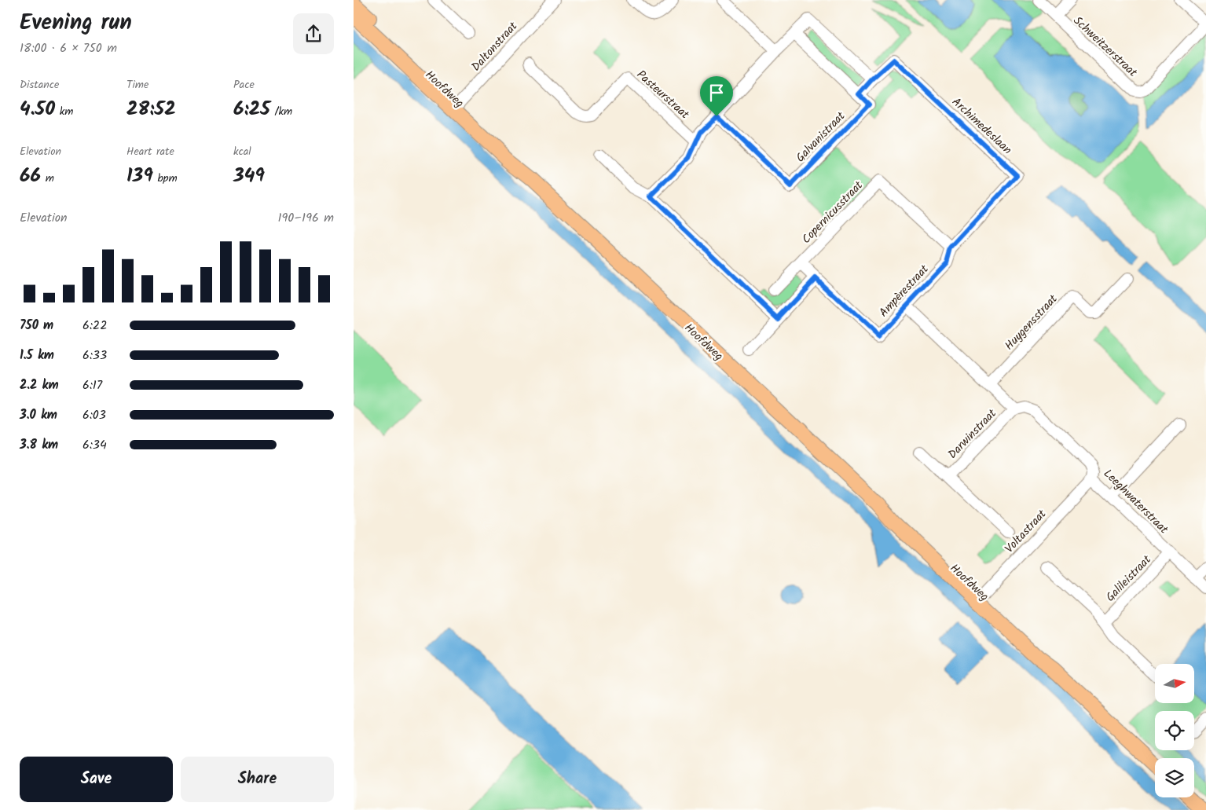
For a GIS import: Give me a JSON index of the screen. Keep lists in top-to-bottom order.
{
  "streets": {
    "main road": ["Hoofdweg"],
    "street": [
      "Daltonstraat",
      "Schweitzerstraat",
      "Pasteurstraat",
      "Archimedeslaan",
      "Galvanistraat",
      "Copernicusstraat",
      "Ampèrestraat",
      "Huygensstraat",
      "Darwinstraat",
      "Leeghwaterstraat",
      "Voltastraat",
      "Galileistraat"
    ]
  },
  "crossings": [
    ["Daltonstraat", "Hoofdweg"],
    ["Hoofdweg", "Voltastraat"],
    ["Archimedeslaan", "Galvanistraat"],
    ["Archimedeslaan", "Copernicusstraat"],
    ["Archimedeslaan", "Ampèrestraat"],
    ["Copernicusstraat", "Ampèrestraat"],
    ["Darwinstraat", "Leeghwaterstraat"],
    ["Leeghwaterstraat", "Voltastraat"],
    ["Leeghwaterstraat", "Galileistraat"]
  ],
  "north": "right",
  "page": {
    "heading": ["Evening run", "18:00 · 6 × 750 m"],
    "stats": [
      ["Distance", "4.50 km"],
      ["Time", "28:52"],
      ["Pace", "6:25 /km"],
      ["Elevation", "66 m"],
      ["Heart rate", "139 bpm"],
      ["kcal", "349"]
    ],
    "chart": ["Elevation", "190–196 m"],
    "list": [
      {
        "name": "750 m",
        "note": "6:22"
      },
      {
        "name": "1.5 km",
        "note": "6:33"
      },
      {
        "name": "2.2 km",
        "note": "6:17"
      },
      {
        "name": "3.0 km",
        "note": "6:03"
      },
      {
        "name": "3.8 km",
        "note": "6:34"
      }
    ],
    "buttons": ["Save", "Share"]
  }
}
